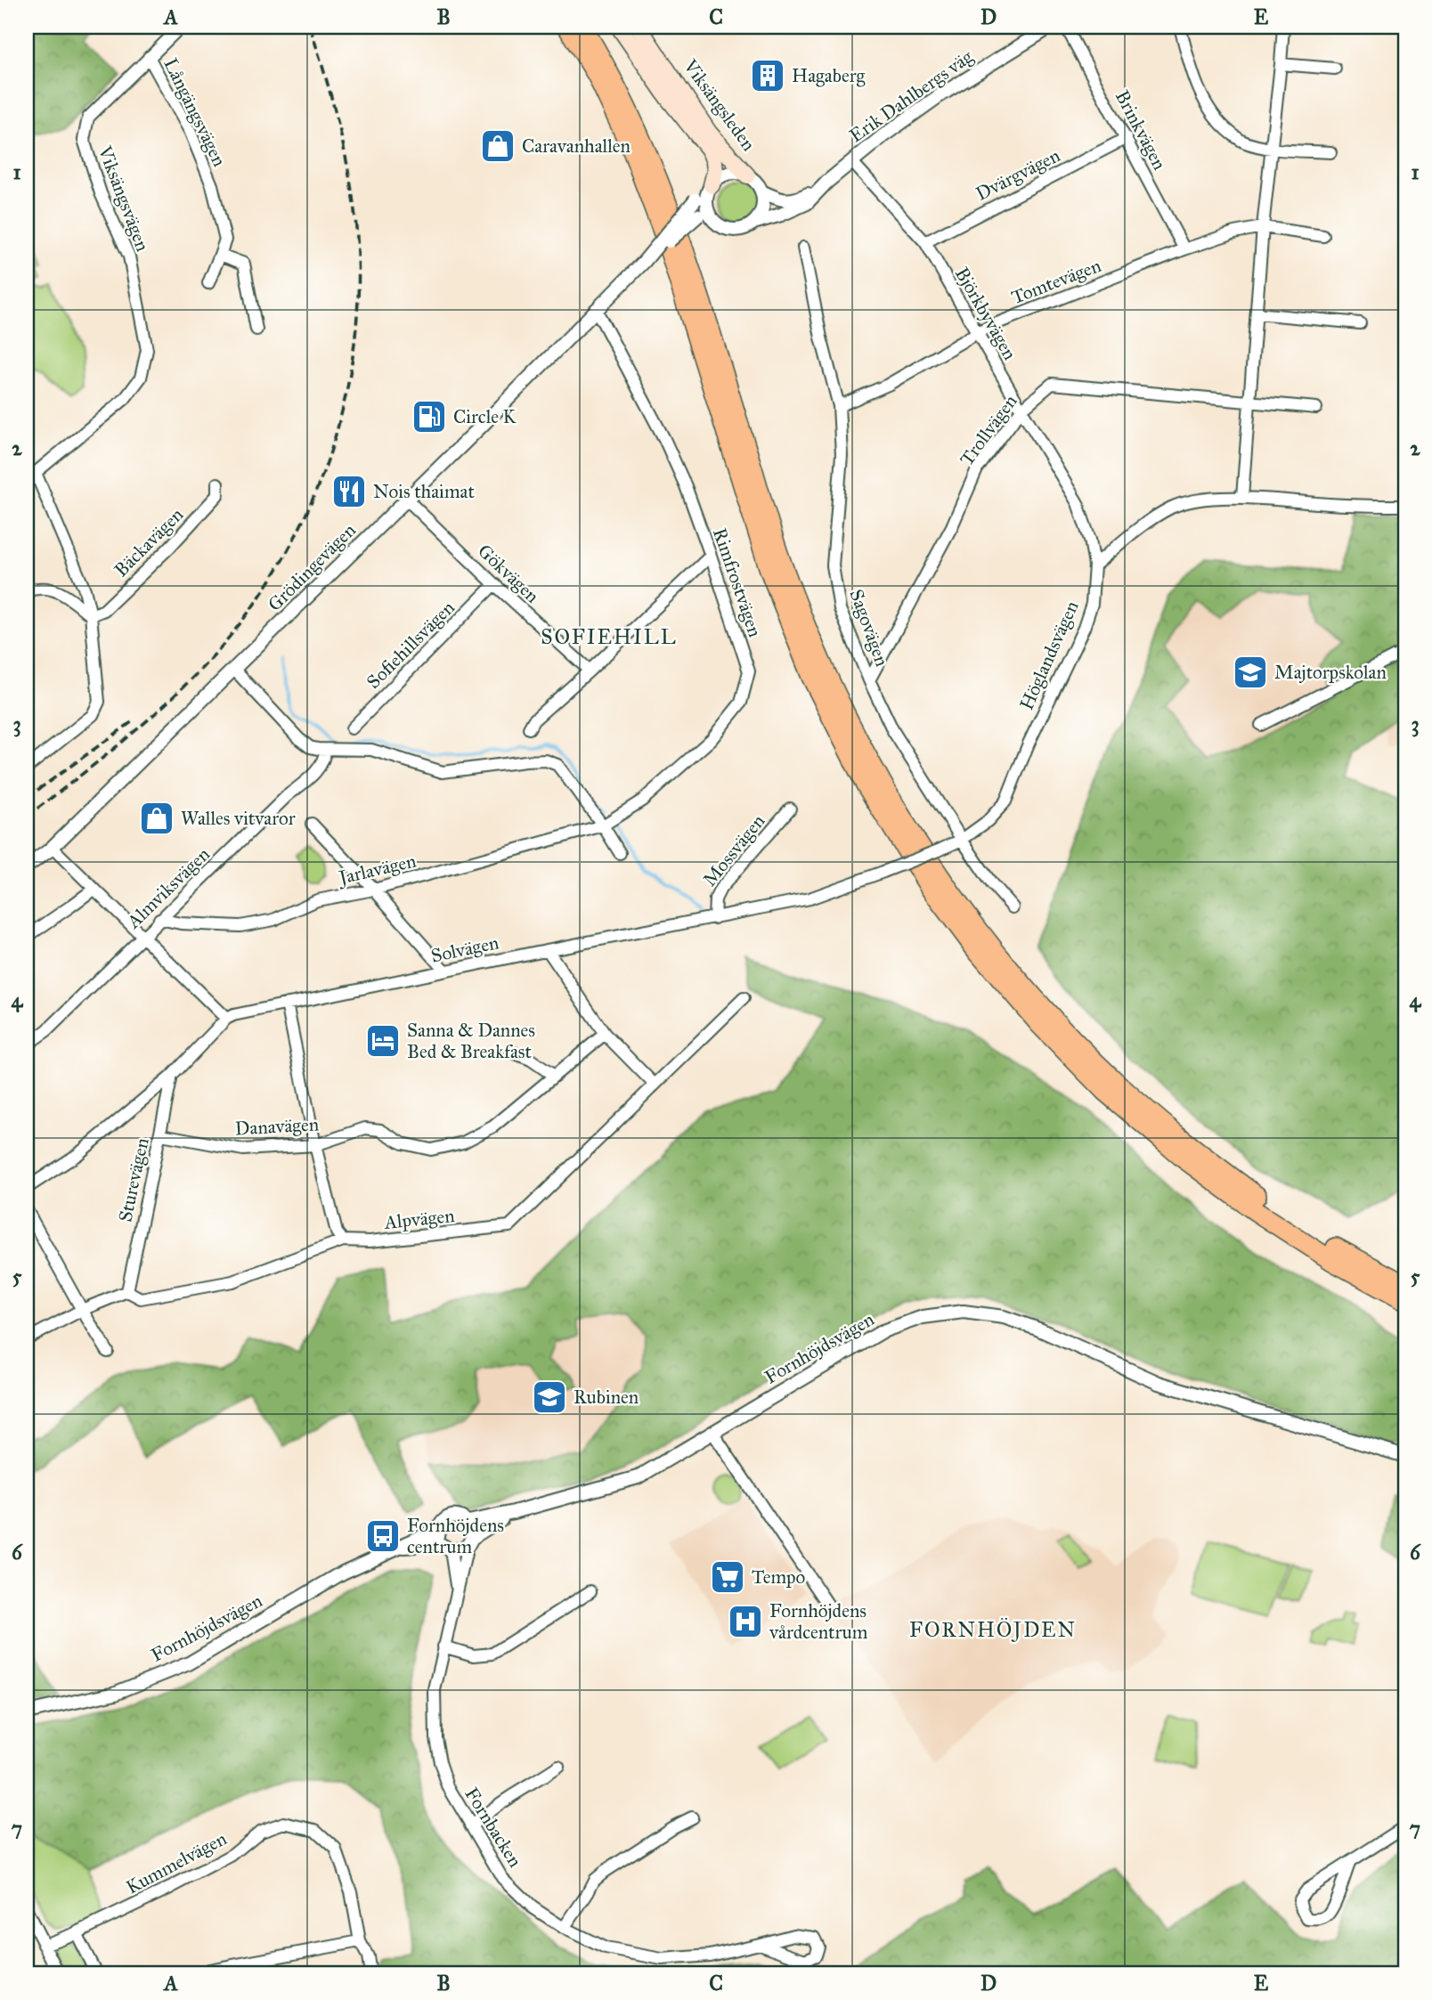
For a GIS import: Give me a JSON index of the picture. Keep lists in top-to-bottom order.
{
  "streets": {
    "main road": ["Viksängsleden"],
    "street": [
      "Erik Dahlbergs väg",
      "Långängsvägen",
      "Brinkvägen",
      "Dvärgvägen",
      "Viksängsvägen",
      "Tomtevägen",
      "Björkbyvägen",
      "Trollvägen",
      "Bäckavägen",
      "Grödingevägen",
      "Gökvägen",
      "Rimfrostvägen",
      "Sagovägen",
      "Sofiehillsvägen",
      "Höglandsvägen",
      "Mossvägen",
      "Jarlavägen",
      "Almviksvägen",
      "Solvägen",
      "Danavägen",
      "Sturevägen",
      "Alpvägen",
      "Fornhöjdsvägen",
      "Fornbacken",
      "Kummelvägen"
    ]
  },
  "crossings": [
    ["Erik Dahlbergs väg", "Viksängsleden"],
    ["Erik Dahlbergs väg", "Björkbyvägen"],
    ["Erik Dahlbergs väg", "Grödingevägen"],
    ["Viksängsleden", "Grödingevägen"],
    ["Långängsvägen", "Viksängsvägen"],
    ["Brinkvägen", "Dvärgvägen"],
    ["Brinkvägen", "Tomtevägen"],
    ["Dvärgvägen", "Björkbyvägen"],
    ["Tomtevägen", "Björkbyvägen"],
    ["Tomtevägen", "Sagovägen"],
    ["Björkbyvägen", "Trollvägen"],
    ["Björkbyvägen", "Höglandsvägen"],
    ["Trollvägen", "Sagovägen"],
    ["Grödingevägen", "Gökvägen"],
    ["Grödingevägen", "Rimfrostvägen"],
    ["Gökvägen", "Sofiehillsvägen"],
    ["Rimfrostvägen", "Jarlavägen"],
    ["Sagovägen", "Höglandsvägen"],
    ["Sagovägen", "Solvägen"],
    ["Höglandsvägen", "Solvägen"],
    ["Mossvägen", "Solvägen"],
    ["Jarlavägen", "Almviksvägen"],
    ["Danavägen", "Sturevägen"],
    ["Sturevägen", "Alpvägen"],
    ["Fornhöjdsvägen", "Fornbacken"]
  ],
  "districts": ["SOFIEHILL", "FORNHÖJDEN"],
  "places": {
    "building": ["Hagaberg"],
    "shop": ["Caravanhallen", "Walles vitvaror"],
    "fuel station": ["Circle K"],
    "restaurant": ["Nois thaimat"],
    "school or university": ["Majtorpskolan", "Rubinen"],
    "hotel": ["Sanna & Dannes Bed & Breakfast"],
    "bus stop": ["Fornhöjdens centrum"],
    "supermarket": ["Tempo"],
    "hospital": ["Fornhöjdens vårdcentrum"]
  },
  "grid": {
    "columns": [
      "A",
      "B",
      "C",
      "D",
      "E"
    ],
    "rows": [
      "1",
      "2",
      "3",
      "4",
      "5",
      "6",
      "7"
    ]
  }
}
